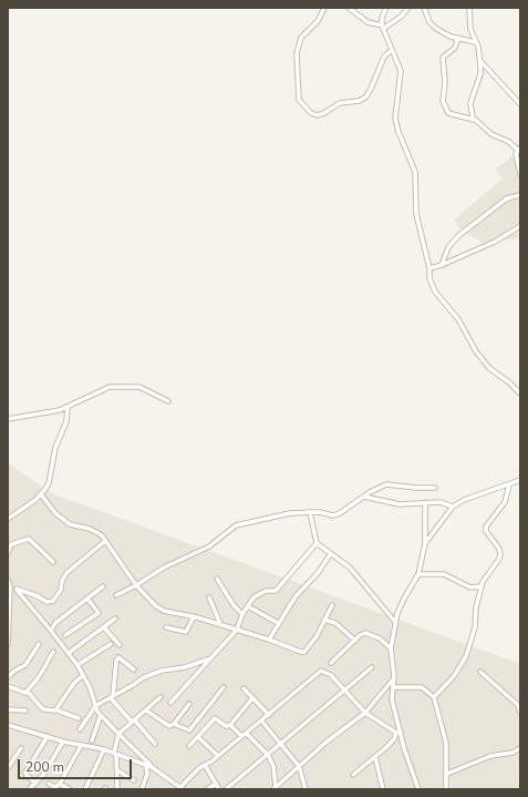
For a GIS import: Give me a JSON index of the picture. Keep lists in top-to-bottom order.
{
  "scale_bar": "200 m"
}
